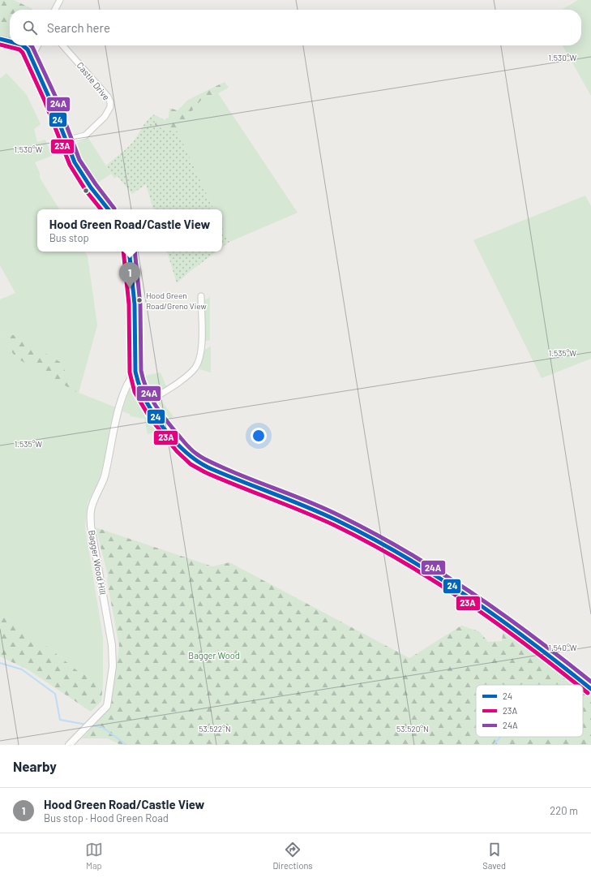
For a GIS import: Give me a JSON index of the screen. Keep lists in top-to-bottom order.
{
  "streets": {
    "street": ["Castle Drive", "Bagger Wood Hill"]
  },
  "parks": ["Bagger Wood"],
  "places": ["Hood Green Road/Greno View"],
  "lines": ["transit line 24", "transit line 23A", "transit line 24A"],
  "legend": ["24", "23A", "24A"],
  "page": {
    "search": "Search here",
    "popup": ["Hood Green Road/Castle View", "Bus stop"],
    "pins": "1",
    "heading": "Nearby",
    "list": [
      {
        "mark": "1",
        "name": "Hood Green Road/Castle View",
        "note": "Bus stop · Hood Green Road",
        "value": "220 m"
      }
    ],
    "nav": ["Map", "Directions", "Saved"]
  },
  "coordinates": [
    "1.530°W",
    "1.535°W",
    "1.540°W",
    "53.522°N",
    "53.520°N"
  ]
}
